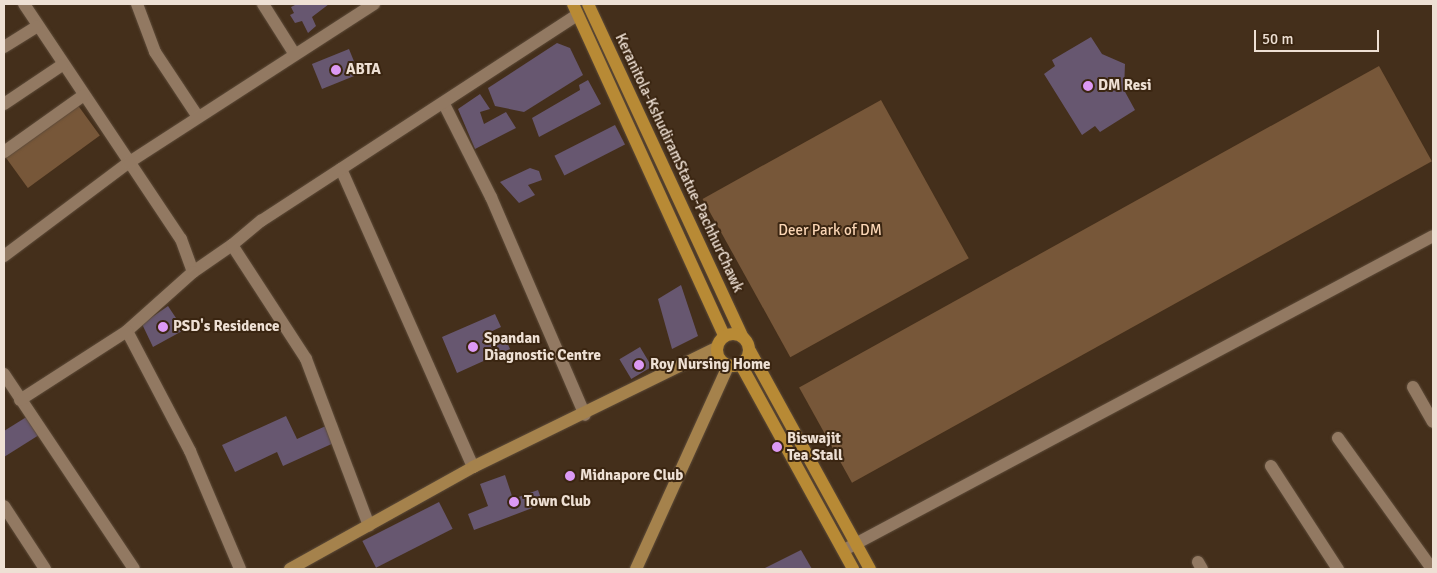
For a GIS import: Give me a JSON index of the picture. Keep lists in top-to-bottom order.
{
  "streets": {
    "main road": ["Keranitola-KshudiramStatue-PachhurChawk"]
  },
  "parks": ["Deer Park of DM"],
  "places": [
    "ABTA",
    "DM Resi",
    "PSD's Residence",
    "Spandan Diagnostic Centre",
    "Roy Nursing Home",
    "Biswajit Tea Stall",
    "Midnapore Club",
    "Town Club"
  ],
  "scale_bar": "50 m"
}
